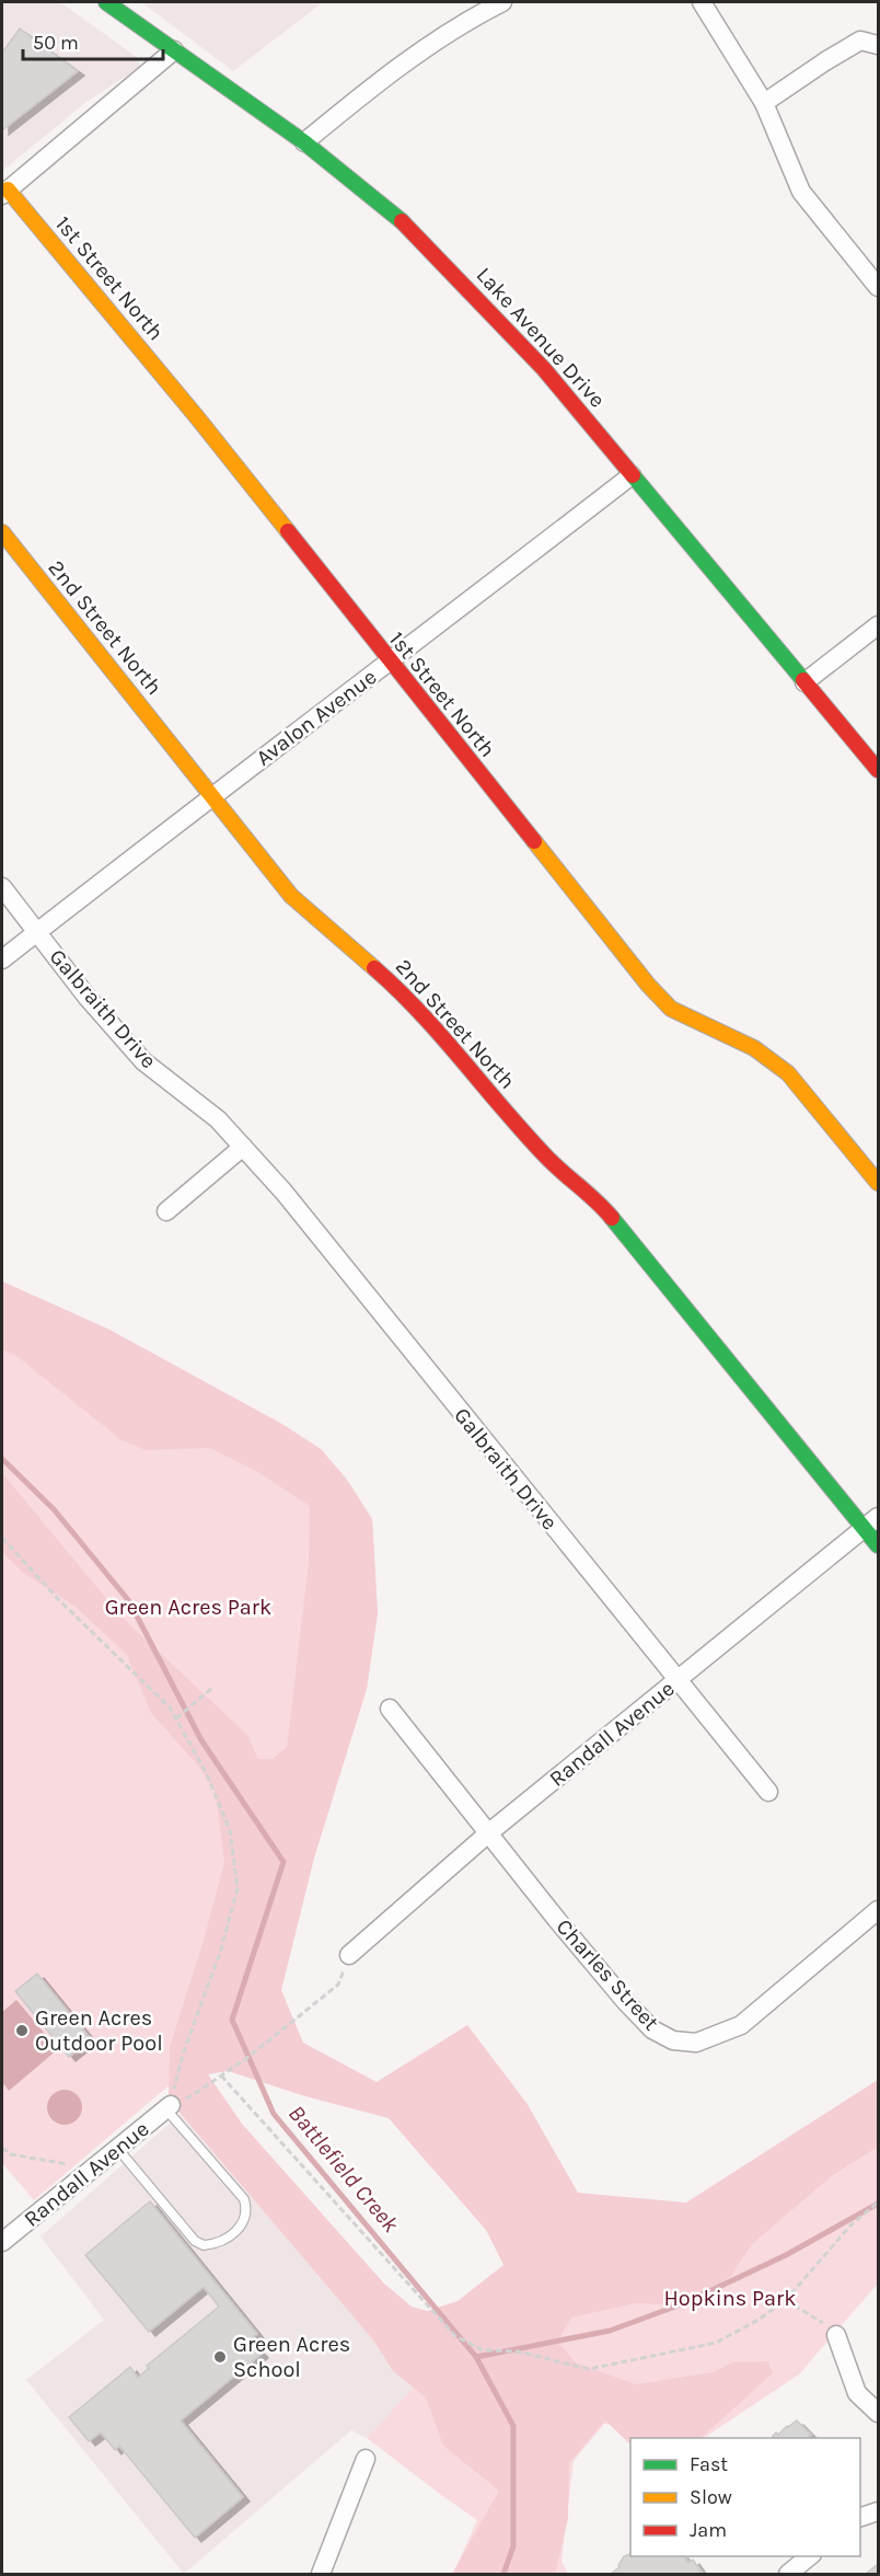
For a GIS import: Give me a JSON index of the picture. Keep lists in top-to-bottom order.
{
  "streets": {
    "street": [
      "1st Street North",
      "Lake Avenue Drive",
      "2nd Street North",
      "Avalon Avenue",
      "Galbraith Drive",
      "Randall Avenue",
      "Charles Street"
    ]
  },
  "crossings": [
    ["1st Street North", "Avalon Avenue"],
    ["Lake Avenue Drive", "Avalon Avenue"],
    ["2nd Street North", "Avalon Avenue"],
    ["2nd Street North", "Randall Avenue"],
    ["Avalon Avenue", "Galbraith Drive"],
    ["Galbraith Drive", "Randall Avenue"],
    ["Randall Avenue", "Charles Street"]
  ],
  "water": ["Battlefield Creek"],
  "parks": ["Green Acres Park", "Hopkins Park"],
  "places": ["Green Acres Outdoor Pool", "Green Acres School"],
  "legend": ["Fast", "Slow", "Jam"],
  "scale_bar": "50 m"
}
